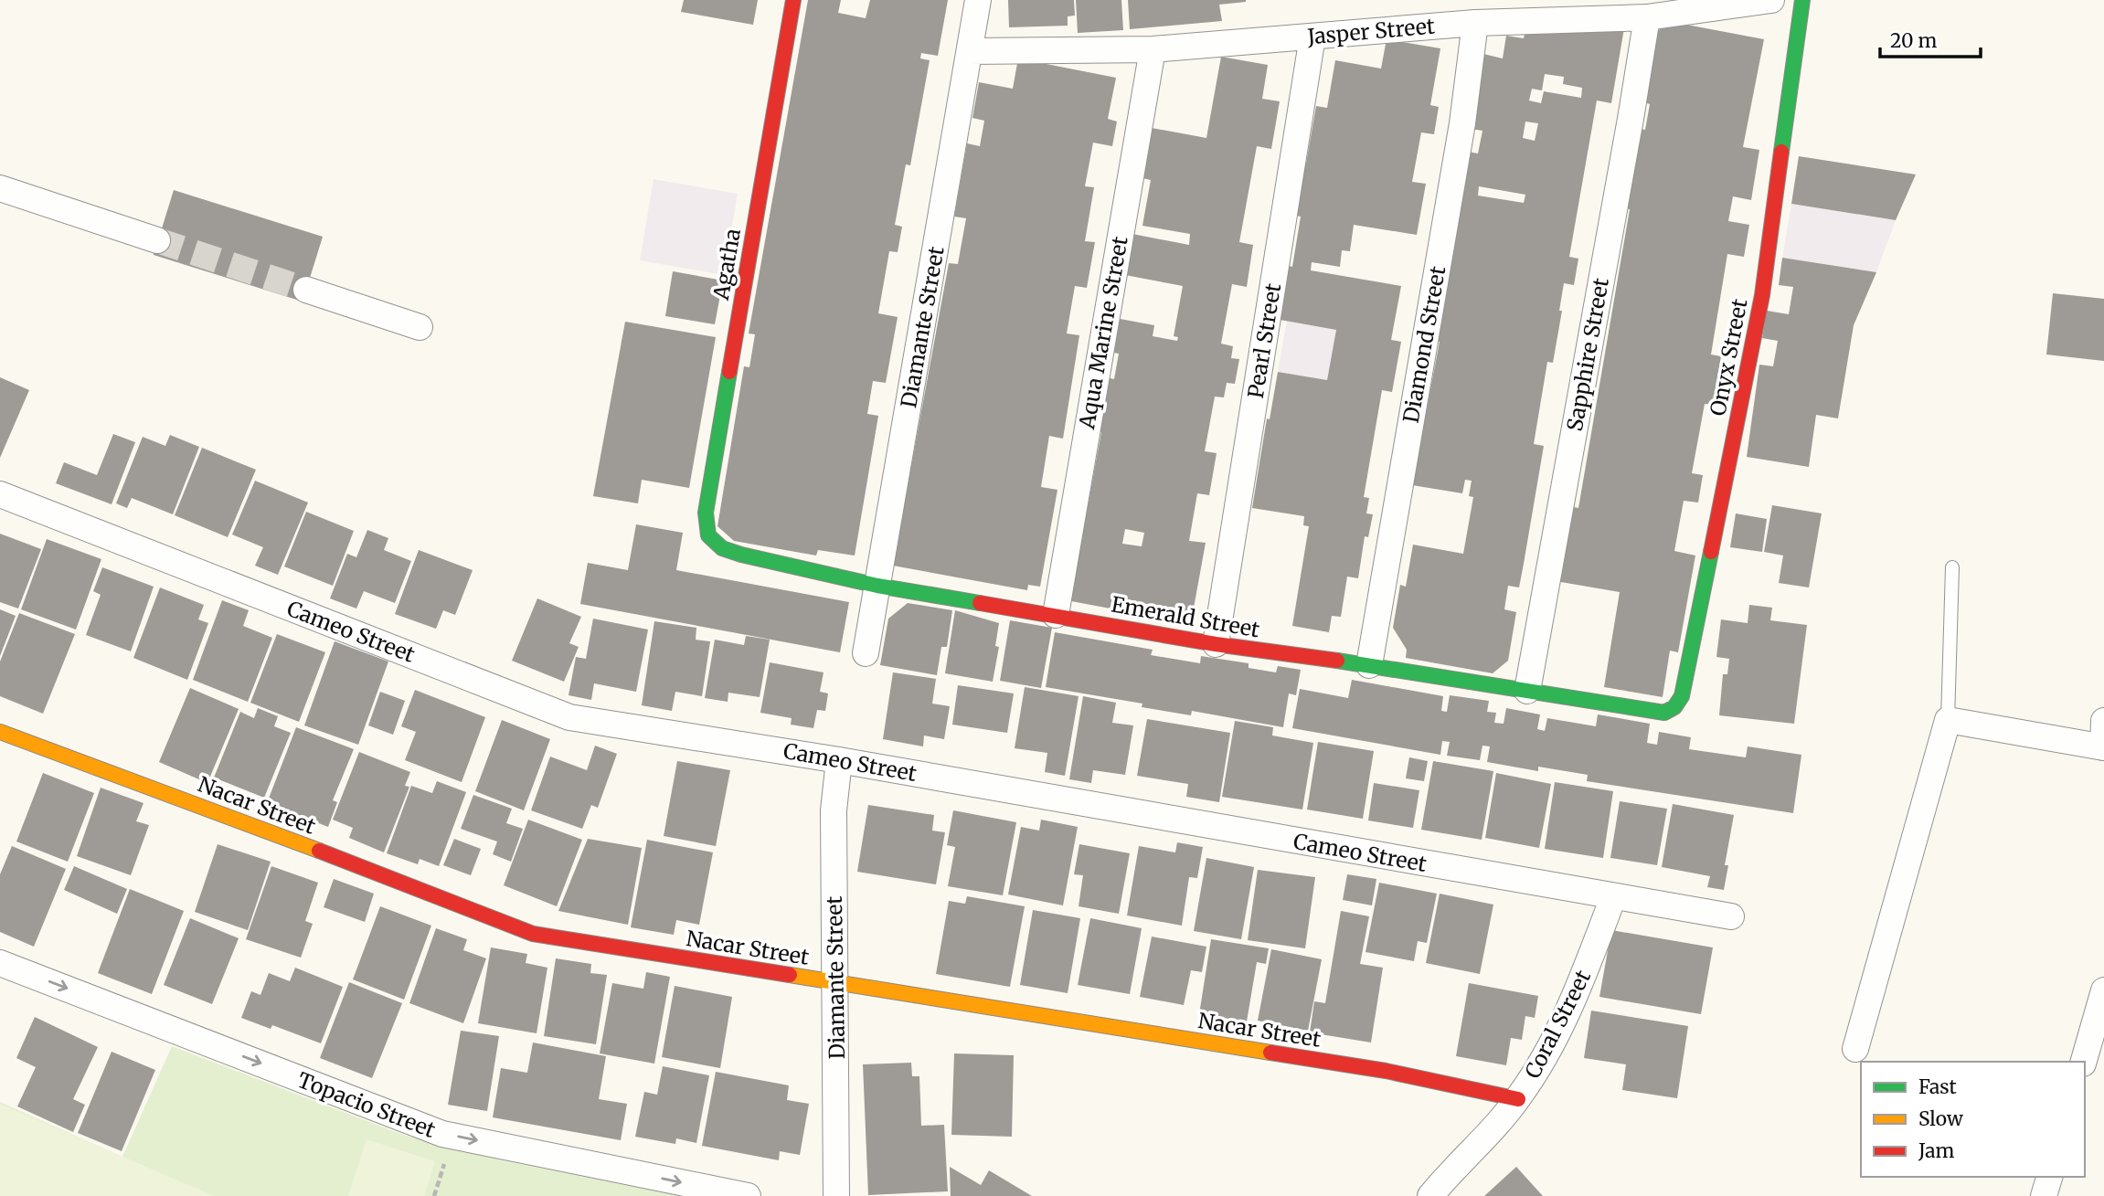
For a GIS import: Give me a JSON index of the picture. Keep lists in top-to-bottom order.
{
  "streets": {
    "street": [
      "Jasper Street",
      "Agatha",
      "Diamante Street",
      "Aqua Marine Street",
      "Pearl Street",
      "Diamond Street",
      "Sapphire Street",
      "Onyx Street",
      "Emerald Street",
      "Cameo Street",
      "Nacar Street",
      "Coral Street",
      "Topacio Street"
    ]
  },
  "crossings": [
    ["Jasper Street", "Diamante Street"],
    ["Jasper Street", "Aqua Marine Street"],
    ["Jasper Street", "Pearl Street"],
    ["Jasper Street", "Diamond Street"],
    ["Jasper Street", "Sapphire Street"],
    ["Agatha", "Emerald Street"],
    ["Diamante Street", "Emerald Street"],
    ["Diamante Street", "Cameo Street"],
    ["Diamante Street", "Nacar Street"],
    ["Aqua Marine Street", "Emerald Street"],
    ["Pearl Street", "Emerald Street"],
    ["Diamond Street", "Emerald Street"],
    ["Sapphire Street", "Emerald Street"],
    ["Onyx Street", "Emerald Street"],
    ["Cameo Street", "Coral Street"],
    ["Nacar Street", "Coral Street"]
  ],
  "one_way": ["Topacio Street"],
  "legend": ["Fast", "Slow", "Jam"],
  "scale_bar": "20 m"
}
